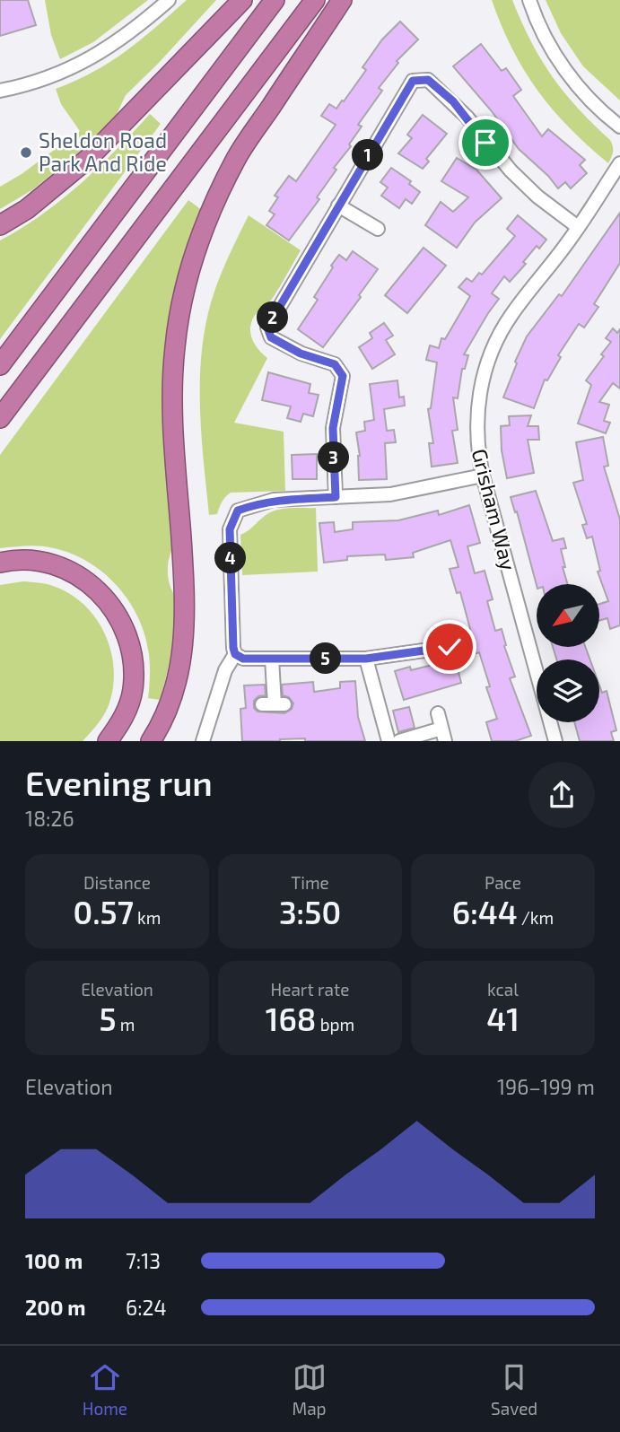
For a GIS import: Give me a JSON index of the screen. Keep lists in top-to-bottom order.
{
  "streets": {
    "street": ["Grisham Way"]
  },
  "places": ["Sheldon Road Park And Ride"],
  "north": "bottom left",
  "page": {
    "pins": [
      "1",
      "2",
      "3",
      "4",
      "5"
    ],
    "heading": ["Evening run", "18:26"],
    "stats": [
      ["Distance", "0.57 km"],
      ["Time", "3:50"],
      ["Pace", "6:44 /km"],
      ["Elevation", "5 m"],
      ["Heart rate", "168 bpm"],
      ["kcal", "41"]
    ],
    "chart": ["Elevation", "196–199 m"],
    "list": [
      {
        "name": "100 m",
        "note": "7:13"
      },
      {
        "name": "200 m",
        "note": "6:24"
      }
    ],
    "tabs": ["Home", "Map", "Saved"]
  }
}
